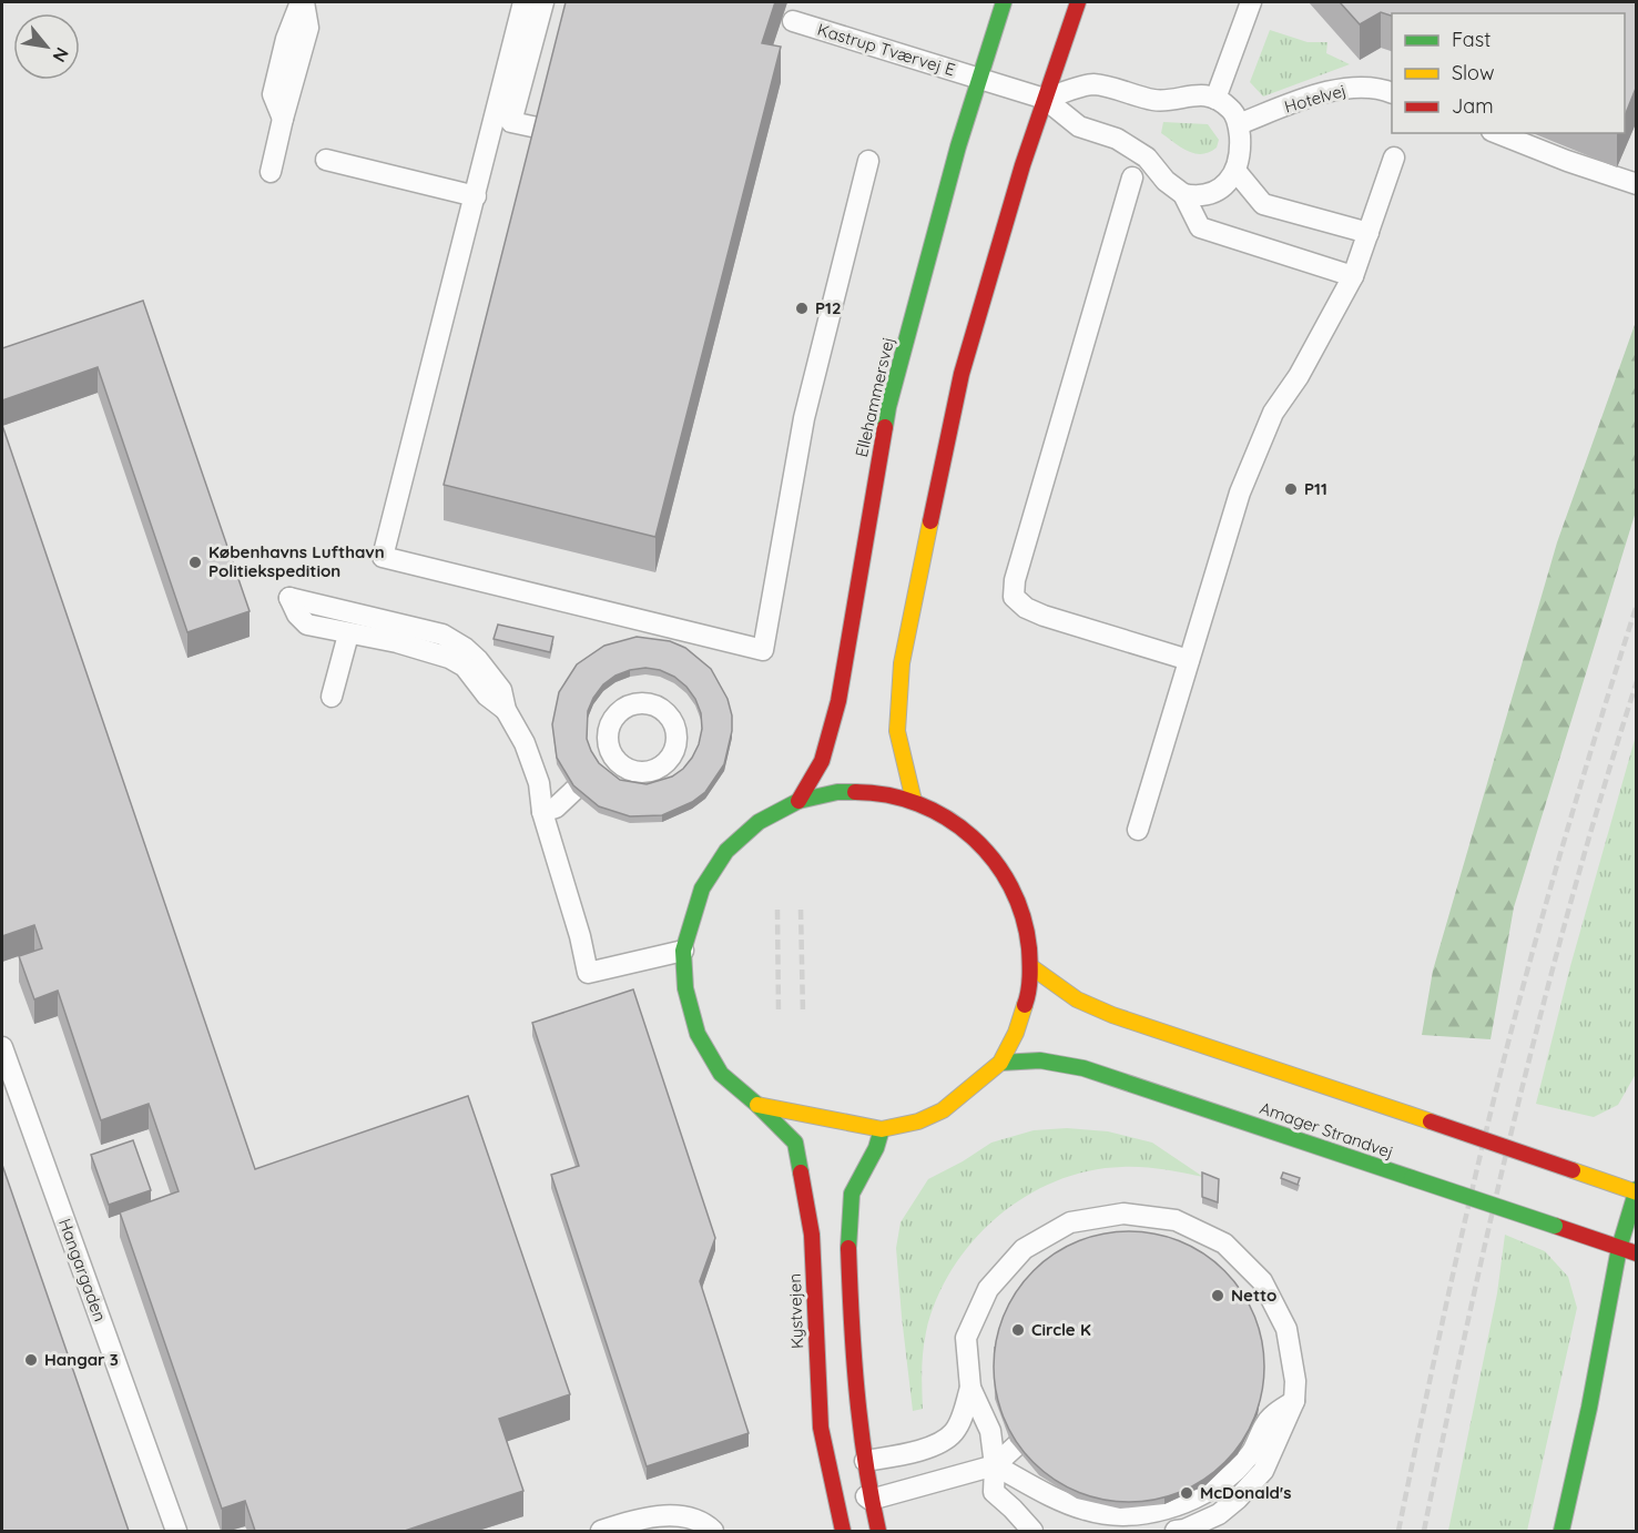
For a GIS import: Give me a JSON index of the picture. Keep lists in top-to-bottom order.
{
  "streets": {
    "main road": ["Ellehammersvej", "Amager Strandvej", "Kystvejen"],
    "lane": ["Kastrup Tværvej E", "Hotelvej", "Hangargaden"]
  },
  "crossings": [
    ["Kastrup Tværvej E", "Ellehammersvej"]
  ],
  "places": [
    "P12",
    "P11",
    "Københavns Lufthavn Politiekspedition",
    "Netto",
    "Circle K",
    "Hangar 3",
    "McDonald's"
  ],
  "legend": ["Fast", "Slow", "Jam"],
  "north": "bottom right"
}
